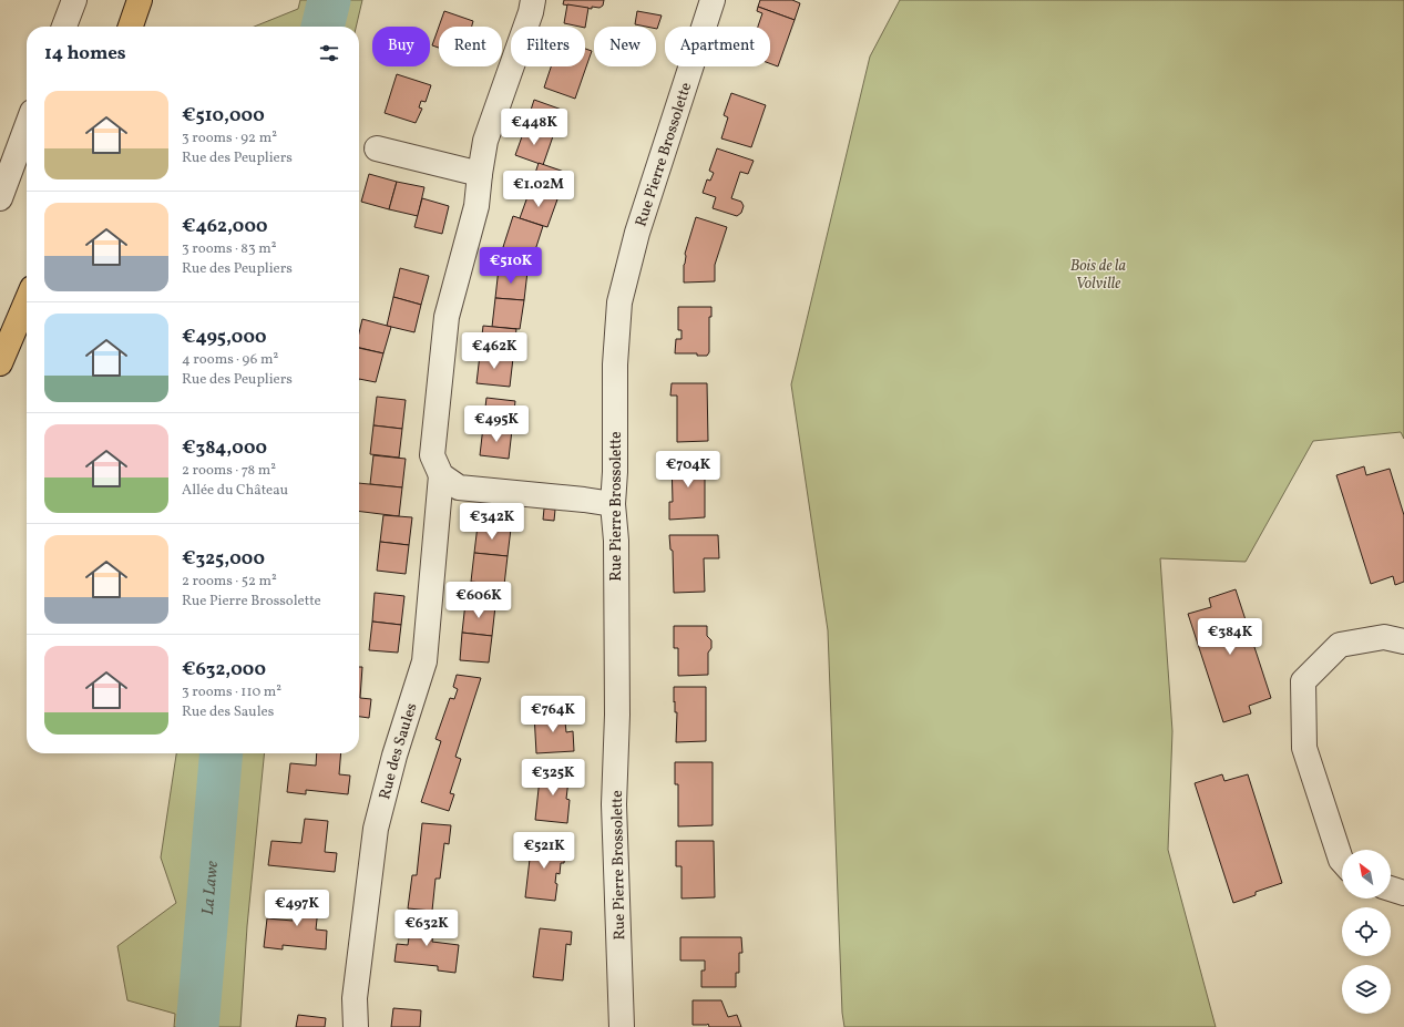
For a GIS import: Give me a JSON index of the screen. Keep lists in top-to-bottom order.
{
  "streets": {
    "street": ["Rue Pierre Brossolette", "Rue des Saules"]
  },
  "water": ["La Lawe"],
  "parks": ["Bois de la Volville"],
  "north": "top left",
  "page": {
    "chip": [
      "Buy",
      "Rent",
      "Filters",
      "New",
      "Apartment"
    ],
    "heading": "14 homes",
    "list": [
      {
        "name": "€510,000",
        "note": "3 rooms · 92 m² · Rue des Peupliers"
      },
      {
        "name": "€462,000",
        "note": "3 rooms · 83 m² · Rue des Peupliers"
      },
      {
        "name": "€495,000",
        "note": "4 rooms · 96 m² · Rue des Peupliers"
      },
      {
        "name": "€384,000",
        "note": "2 rooms · 78 m² · Allée du Château"
      },
      {
        "name": "€325,000",
        "note": "2 rooms · 52 m² · Rue Pierre Brossolette"
      },
      {
        "name": "€632,000",
        "note": "3 rooms · 110 m² · Rue des Saules"
      }
    ],
    "price": [
      "€448K",
      "€1.02M",
      "€510K",
      "€462K",
      "€495K",
      "€704K",
      "€342K",
      "€606K",
      "€384K",
      "€764K",
      "€325K",
      "€521K",
      "€497K",
      "€632K"
    ]
  }
}
